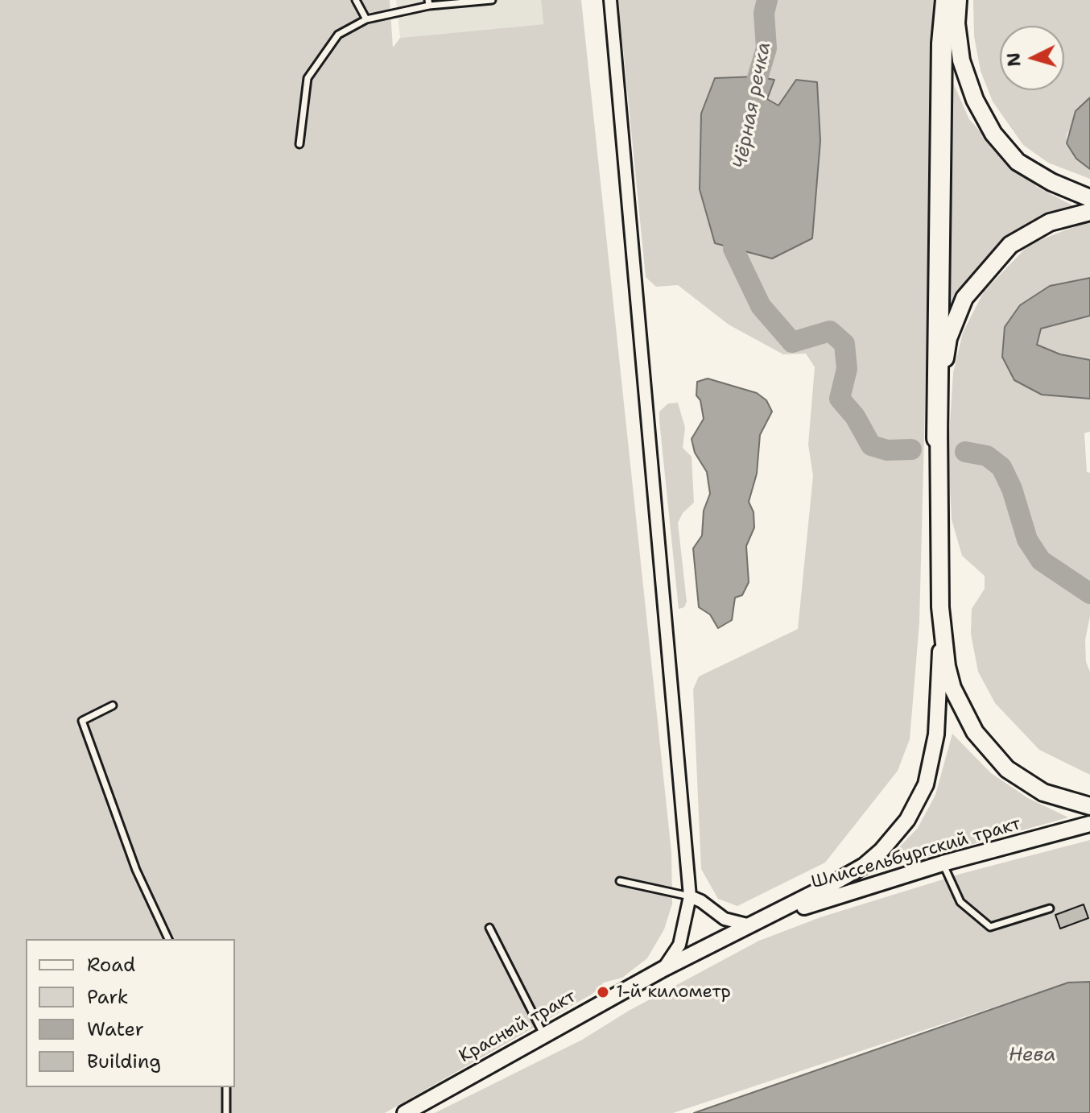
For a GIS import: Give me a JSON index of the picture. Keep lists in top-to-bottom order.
{
  "streets": {
    "main road": ["Шлиссельбургский тракт", "Красный тракт"]
  },
  "crossings": [
    ["Шлиссельбургский тракт", "Красный тракт"]
  ],
  "water": ["Чёрная речка", "Нева"],
  "places": ["1-й километр"],
  "legend": [
    "Road",
    "Park",
    "Water",
    "Building"
  ],
  "north": "left"
}
